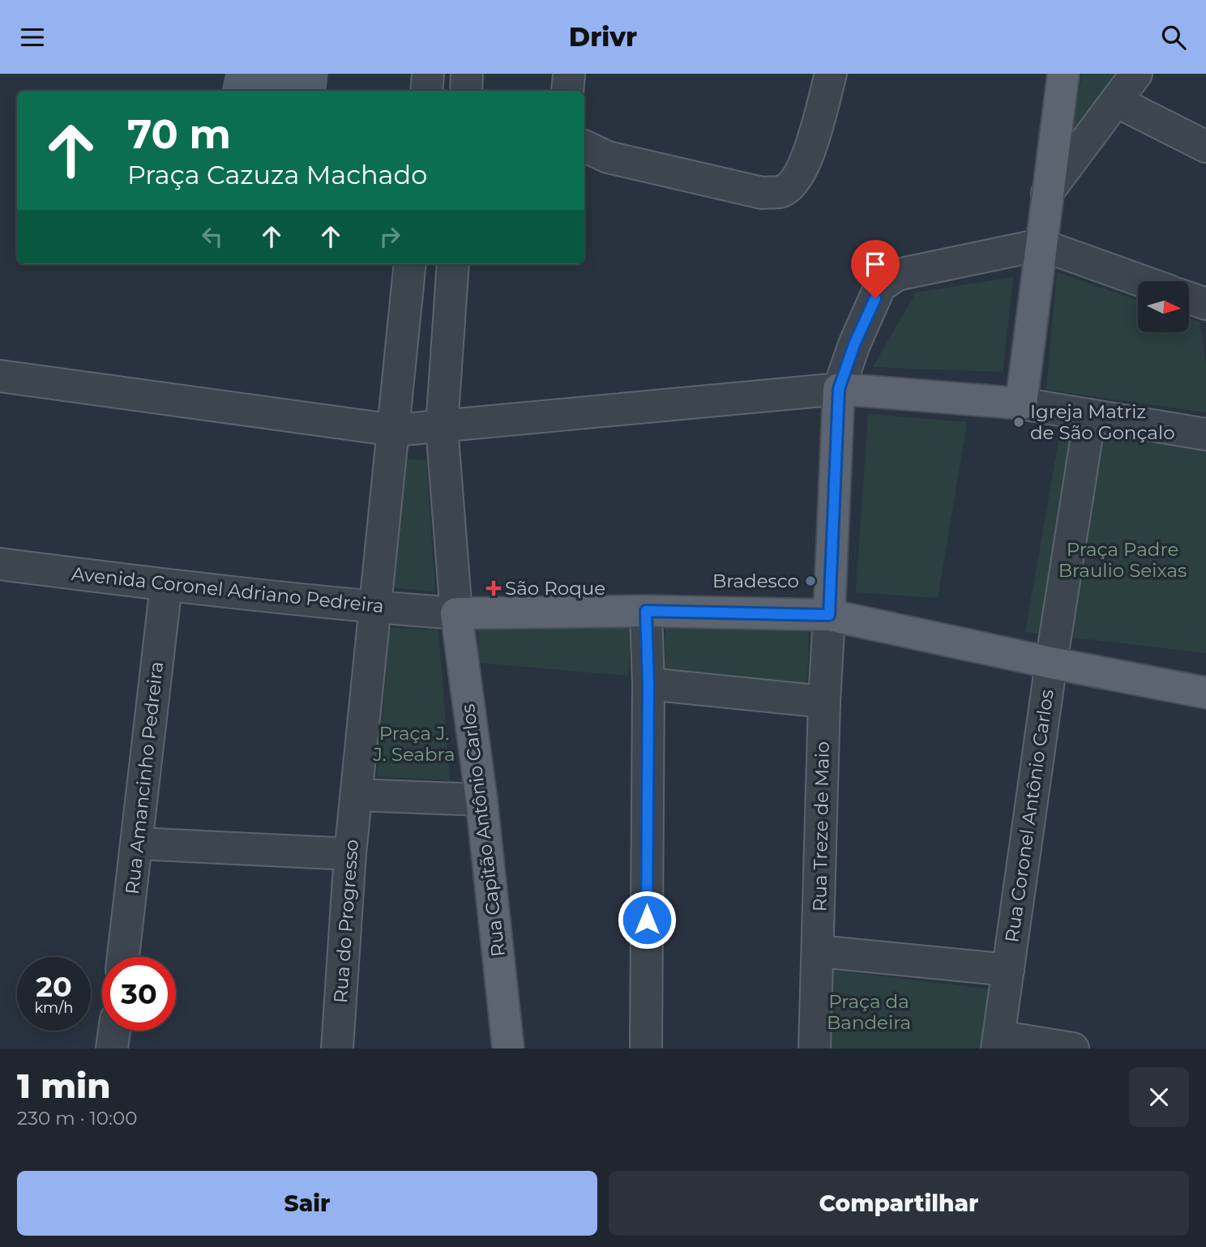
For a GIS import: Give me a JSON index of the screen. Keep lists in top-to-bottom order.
{
  "streets": {
    "main road": ["Rua Capitão Antônio Carlos"],
    "street": [
      "Avenida Coronel Adriano Pedreira",
      "Rua Amancinho Pedreira",
      "Rua Coronel Antônio Carlos",
      "Rua Treze de Maio",
      "Rua do Progresso"
    ]
  },
  "crossings": [
    ["Avenida Coronel Adriano Pedreira", "Rua Amancinho Pedreira"],
    ["Avenida Coronel Adriano Pedreira", "Rua Capitão Antônio Carlos"]
  ],
  "parks": ["Praça Padre Braulio Seixas", "Praça J. J. Seabra", "Praça da Bandeira"],
  "places": {
    "other": ["Igreja Matriz de São Gonçalo", "Bradesco"],
    "health": ["São Roque"]
  },
  "north": "right",
  "page": {
    "header": "Drivr",
    "turn": ["70 m", "Praça Cazuza Machado"],
    "speed": "20 km/h",
    "limit": "30",
    "heading": ["1 min", "230 m · 10:00"],
    "buttons": ["Sair", "Compartilhar"]
  }
}
